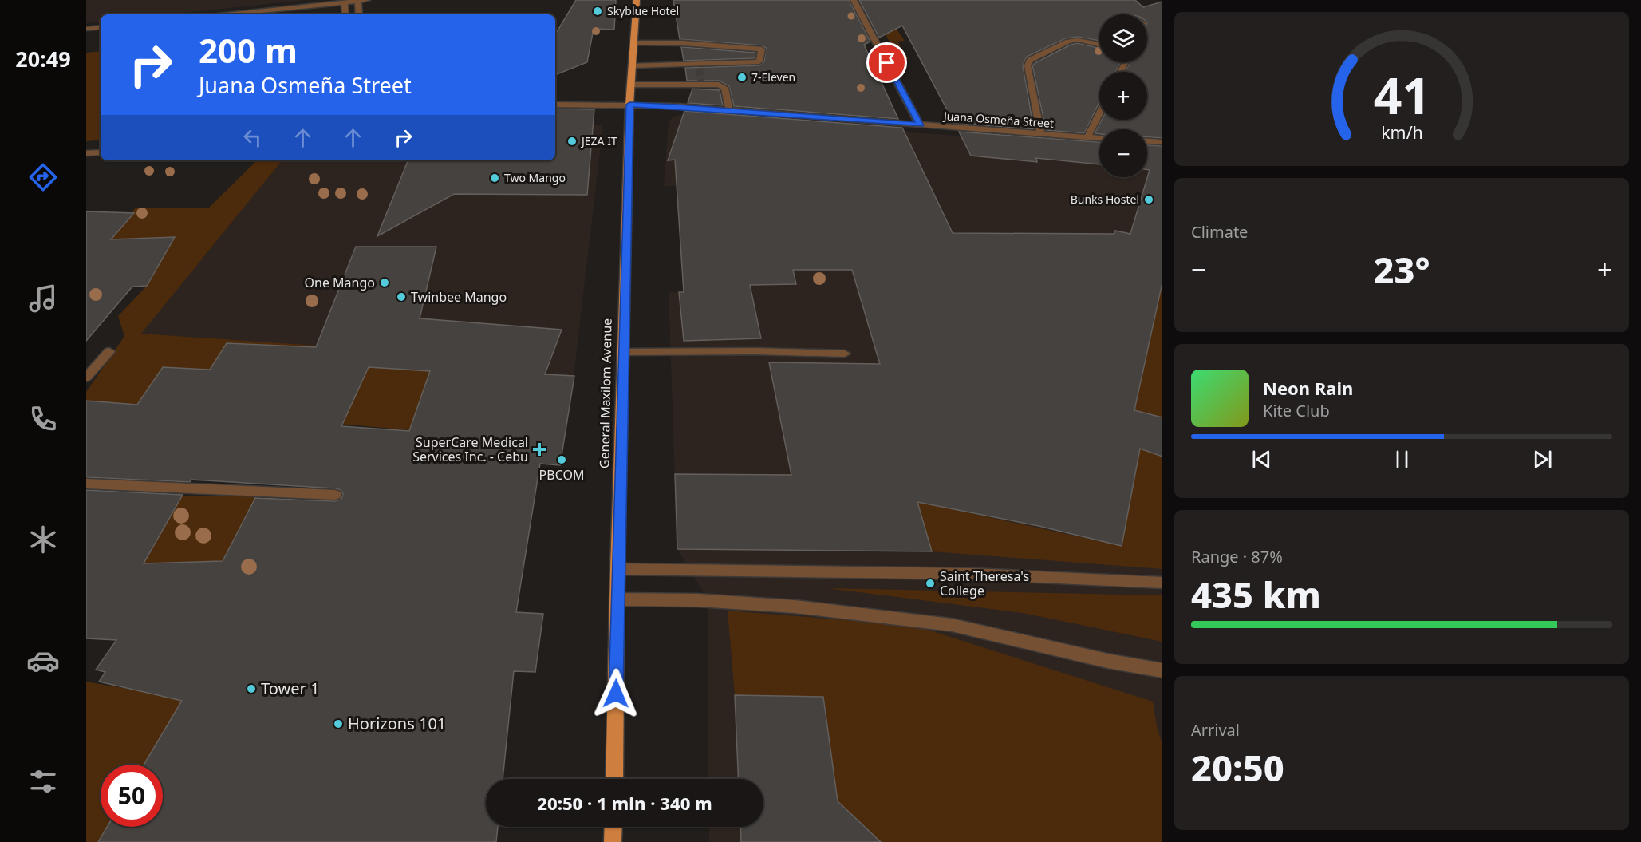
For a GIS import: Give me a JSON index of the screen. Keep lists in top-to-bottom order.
{
  "streets": {
    "main road": ["General Maxilom Avenue"],
    "street": ["Juana Osmeña Street"]
  },
  "crossings": [
    ["Juana Osmeña Street", "General Maxilom Avenue"]
  ],
  "places": {
    "other": [
      "Skyblue Hotel",
      "7-Eleven",
      "JEZA IT",
      "Two Mango",
      "Bunks Hostel",
      "One Mango",
      "Twinbee Mango",
      "PBCOM",
      "Saint Theresa's College",
      "Tower 1",
      "Horizons 101"
    ],
    "health": ["SuperCare Medical Services Inc. - Cebu"]
  },
  "page": {
    "tabs": "20:49",
    "map_buttons": ["+", "−"],
    "turn": ["200 m", "Juana Osmeña Street"],
    "tile": [
      "Climate",
      ["Range · 87%", "435 km"],
      ["Arrival", "20:50"]
    ],
    "heat": ["−", "23°", "+"],
    "song": ["Neon Rain", "Kite Club"],
    "limit": "50",
    "trip": "20:50 · 1 min · 340 m",
    "gauge": ["41", "km/h"]
  }
}
